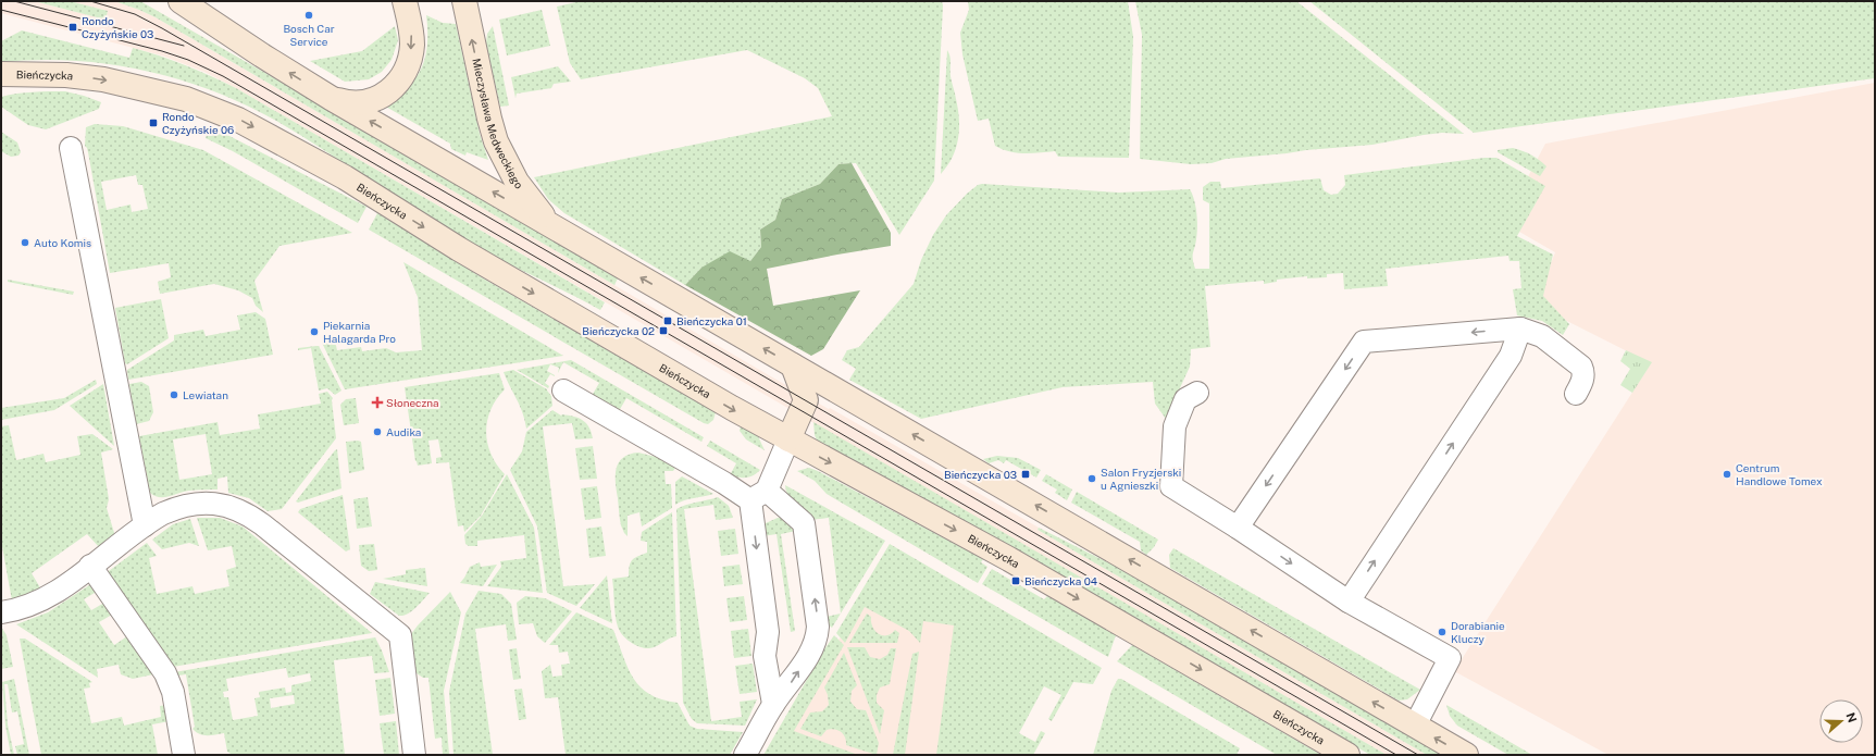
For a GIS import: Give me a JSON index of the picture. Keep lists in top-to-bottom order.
{
  "streets": {
    "main road": ["Bieńczycka", "Mieczysława Medweckiego"]
  },
  "one_way": ["Mieczysława Medweckiego"],
  "places": {
    "other": [
      "Bosch Car Service",
      "Auto Komis",
      "Piekarnia Halagarda Pro",
      "Lewiatan",
      "Audika",
      "Centrum Handlowe Tomex",
      "Salon Fryzjerski u Agnieszki",
      "Dorabianie Kluczy"
    ],
    "transit": [
      "Rondo Czyżyńskie 03",
      "Rondo Czyżyńskie 06",
      "Bieńczycka 01",
      "Bieńczycka 02",
      "Bieńczycka 03",
      "Bieńczycka 04"
    ],
    "health": ["Słoneczna"]
  },
  "north": "right"
}
